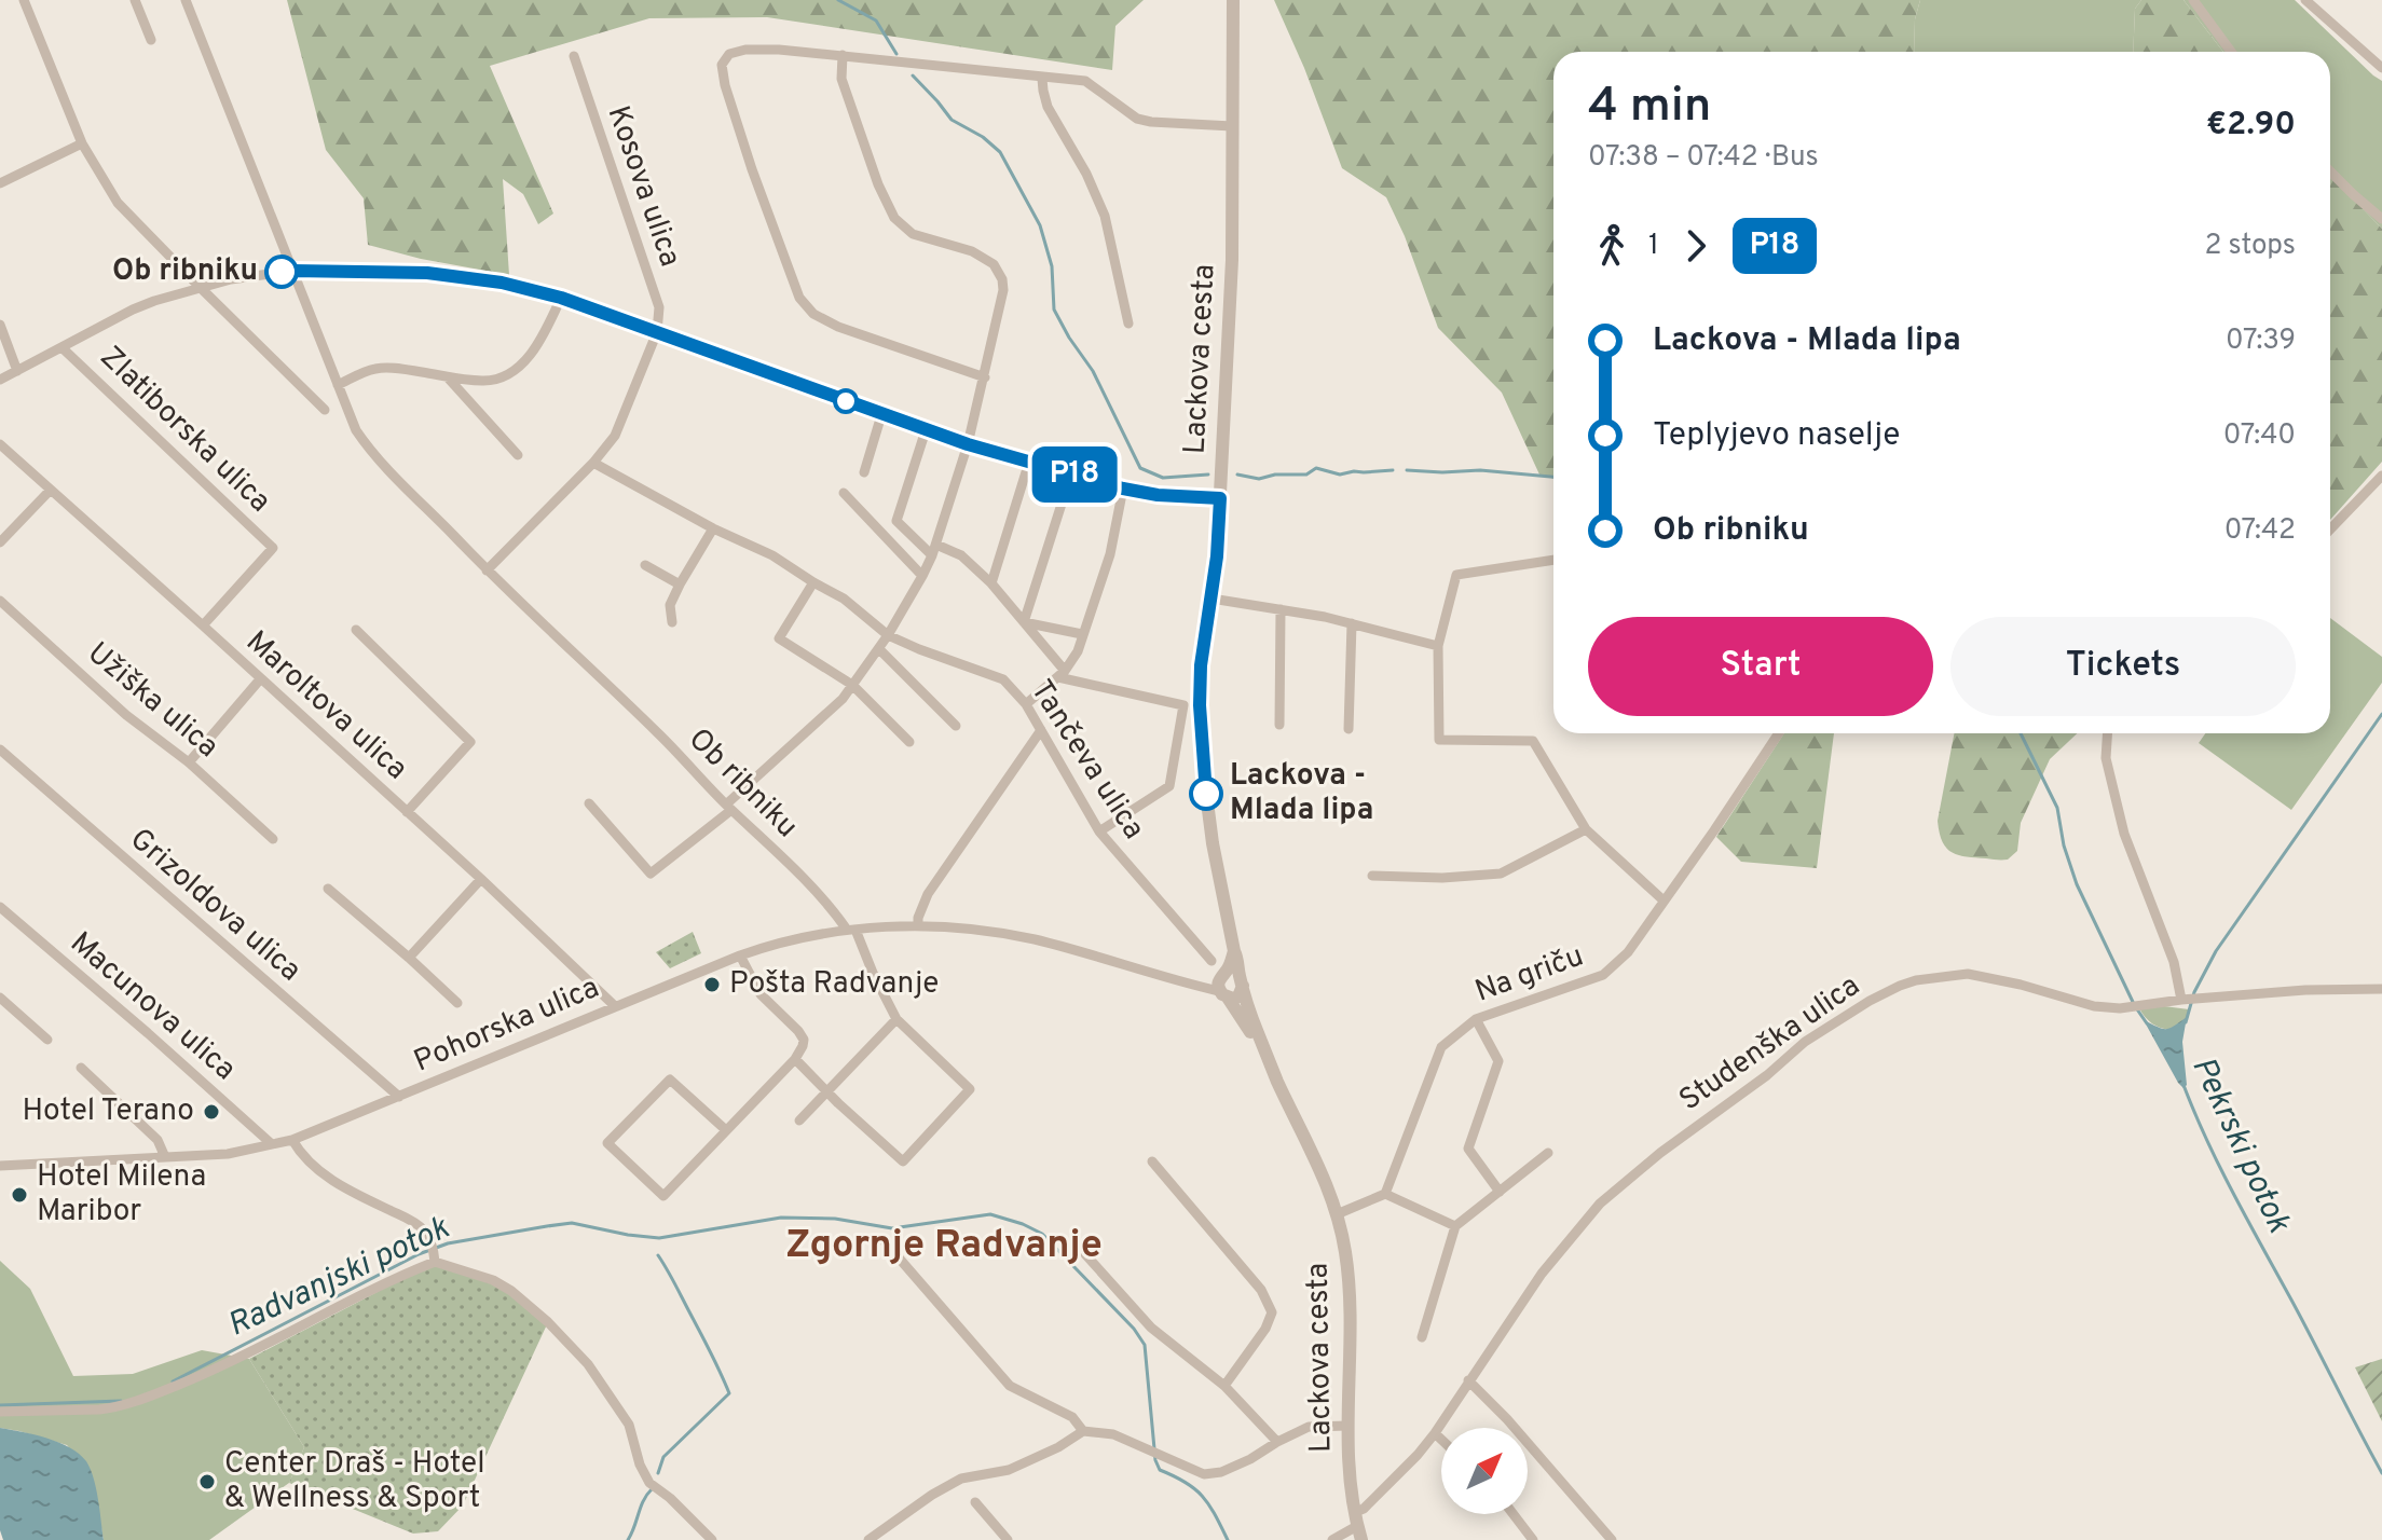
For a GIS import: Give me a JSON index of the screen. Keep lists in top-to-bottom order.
{
  "streets": {
    "street": [
      "Kosova ulica",
      "Lackova cesta",
      "Zlatiborska ulica",
      "Užiška ulica",
      "Maroltova ulica",
      "Tančeva ulica",
      "Ob ribniku",
      "Grizoldova ulica",
      "Na griču",
      "Macunova ulica",
      "Pohorska ulica",
      "Studenška ulica"
    ]
  },
  "crossings": [
    ["Lackova cesta", "Pohorska ulica"],
    ["Lackova cesta", "Studenška ulica"],
    ["Zlatiborska ulica", "Maroltova ulica"],
    ["Maroltova ulica", "Pohorska ulica"],
    ["Ob ribniku", "Pohorska ulica"],
    ["Grizoldova ulica", "Pohorska ulica"],
    ["Macunova ulica", "Pohorska ulica"]
  ],
  "districts": ["Zgornje Radvanje"],
  "water": ["Pekrski potok", "Radvanjski potok"],
  "places": [
    "Ob ribniku",
    "Lackova - Mlada lipa",
    "Pošta Radvanje",
    "Hotel Terano",
    "Hotel Milena Maribor",
    "Center Draš - Hotel & Wellness & Sport"
  ],
  "lines": ["bus line P18"],
  "north": "top right",
  "page": {
    "on_map": "P18",
    "heading": ["4 min", "07:38 – 07:42 · Bus", "€2.90"],
    "legs": ["1", "P18", "2 stops"],
    "list": [
      {
        "name": "Lackova - Mlada lipa",
        "value": "07:39"
      },
      {
        "name": "Teplyjevo naselje",
        "value": "07:40"
      },
      {
        "name": "Ob ribniku",
        "value": "07:42"
      }
    ],
    "buttons": ["Start", "Tickets"]
  }
}
